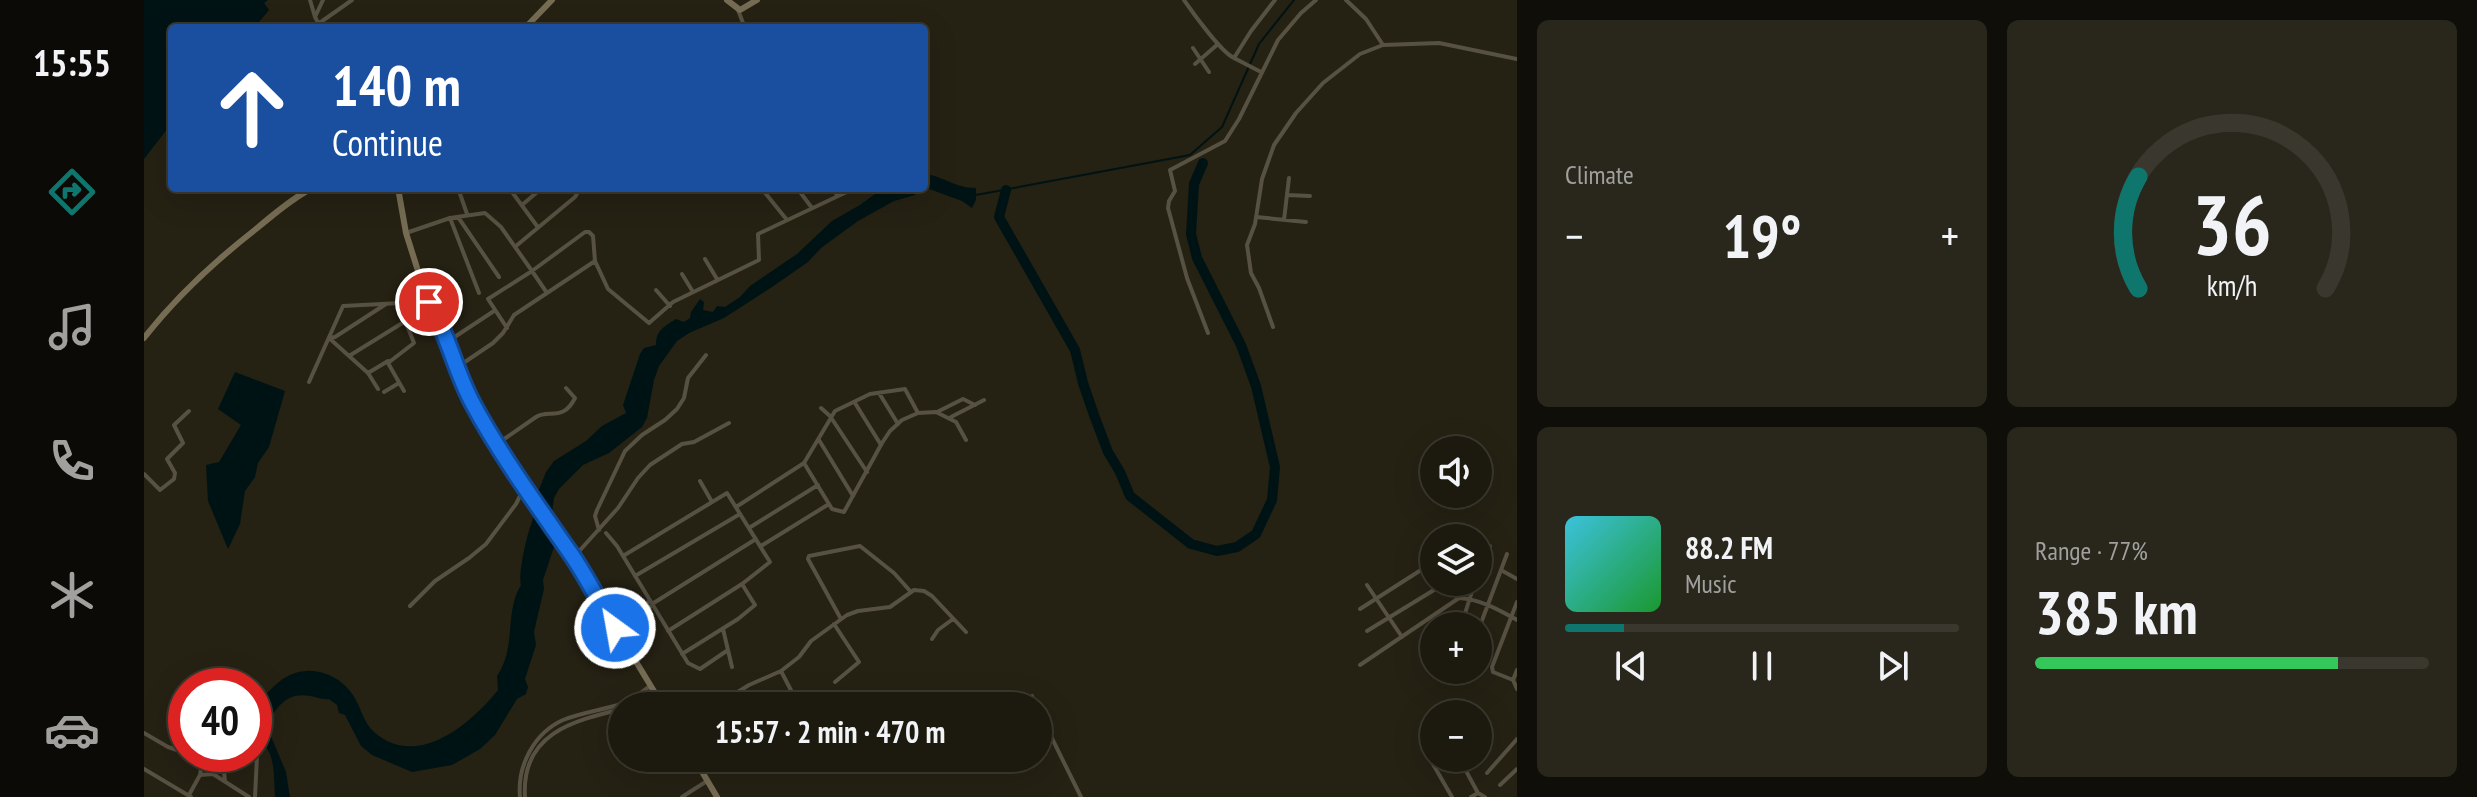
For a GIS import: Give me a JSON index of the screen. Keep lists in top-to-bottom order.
{
  "page": {
    "tabs": "15:55",
    "tile": [
      "Climate",
      ["Range · 77%", "385 km"]
    ],
    "turn": ["140 m", "Continue"],
    "heat": ["−", "19°", "+"],
    "map_buttons": ["+", "−"],
    "song": ["88.2 FM", "Music"],
    "limit": "40",
    "trip": "15:57 · 2 min · 470 m",
    "gauge": ["36", "km/h"]
  }
}
